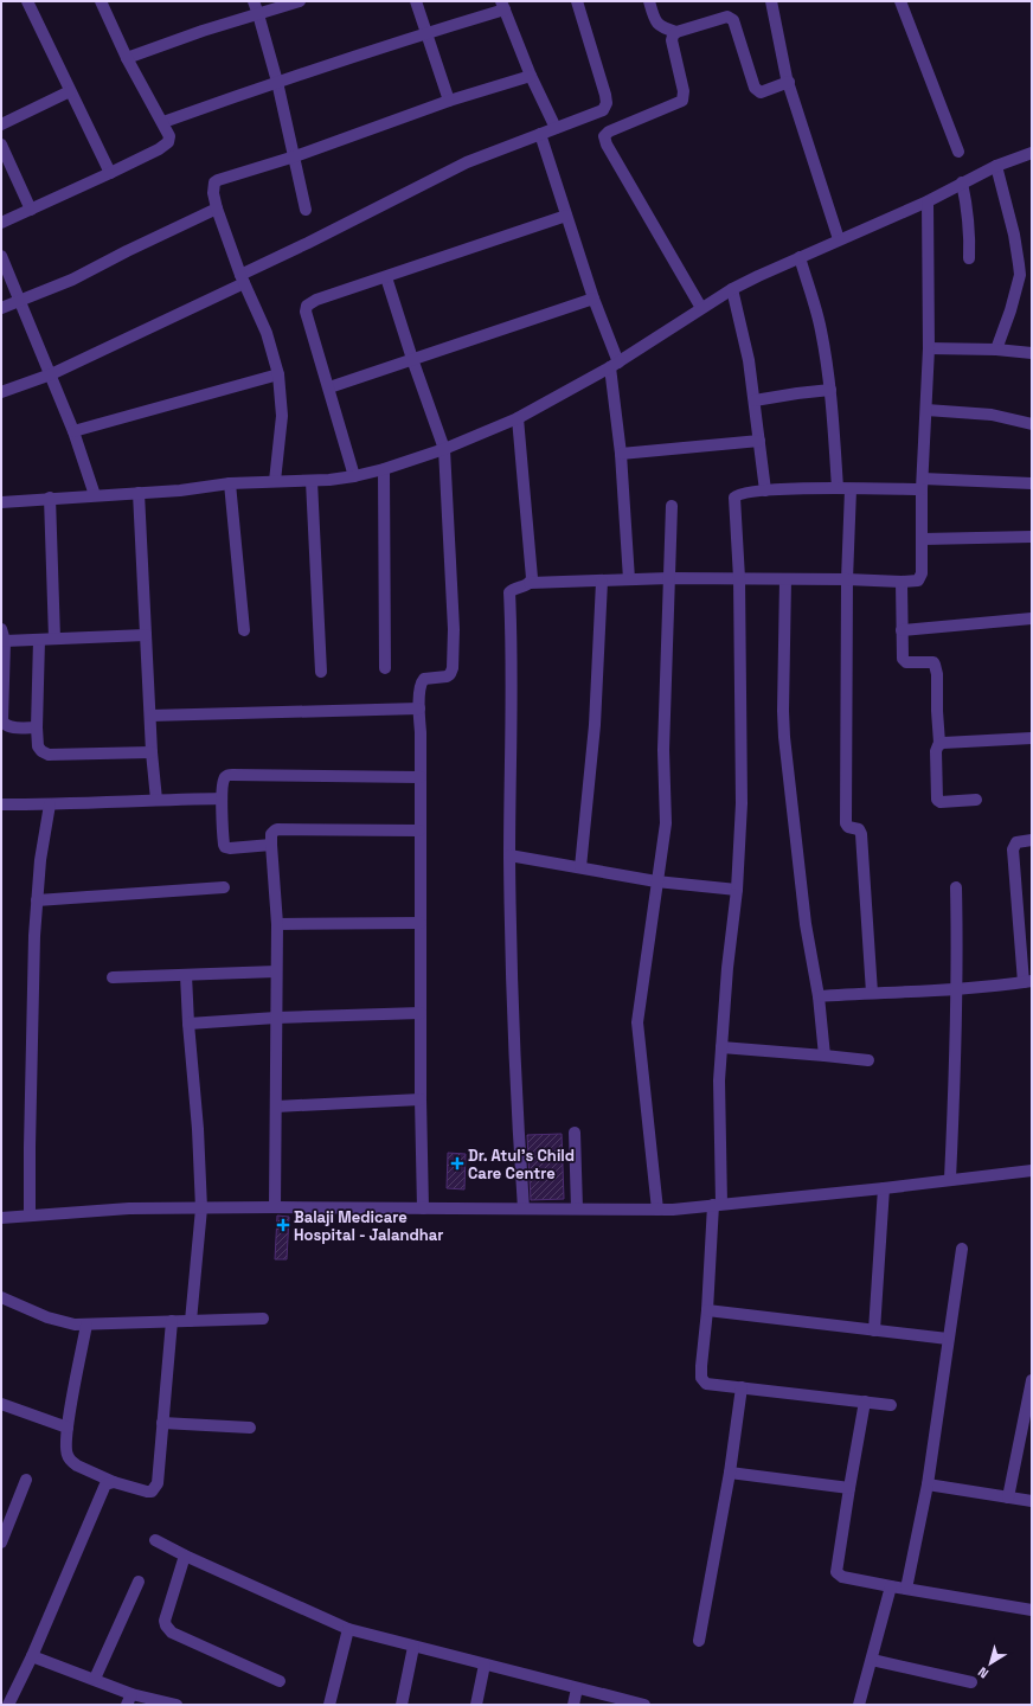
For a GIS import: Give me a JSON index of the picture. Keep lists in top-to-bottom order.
{
  "places": {
    "health": ["Dr. Atul's Child Care Centre", "Balaji Medicare Hospital - Jalandhar"]
  },
  "north": "bottom left"
}
